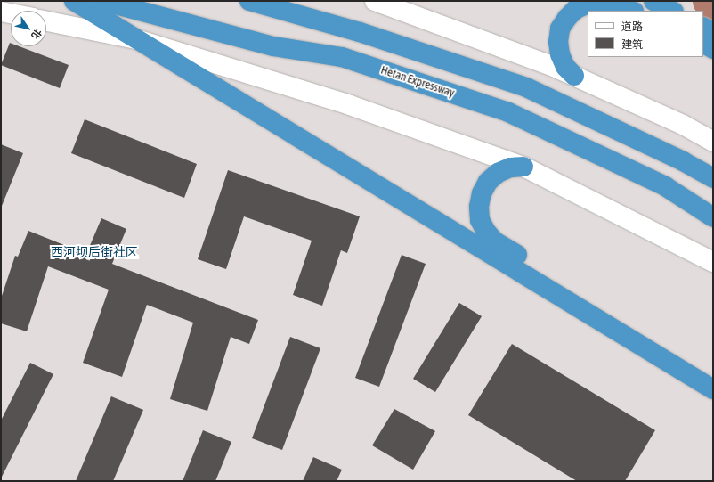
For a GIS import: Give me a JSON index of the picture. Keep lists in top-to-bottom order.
{
  "streets": {
    "highway": ["Hetan Expressway"]
  },
  "districts": ["西河坝后街社区"],
  "legend": ["道路", "建筑"],
  "north": "bottom right"
}
